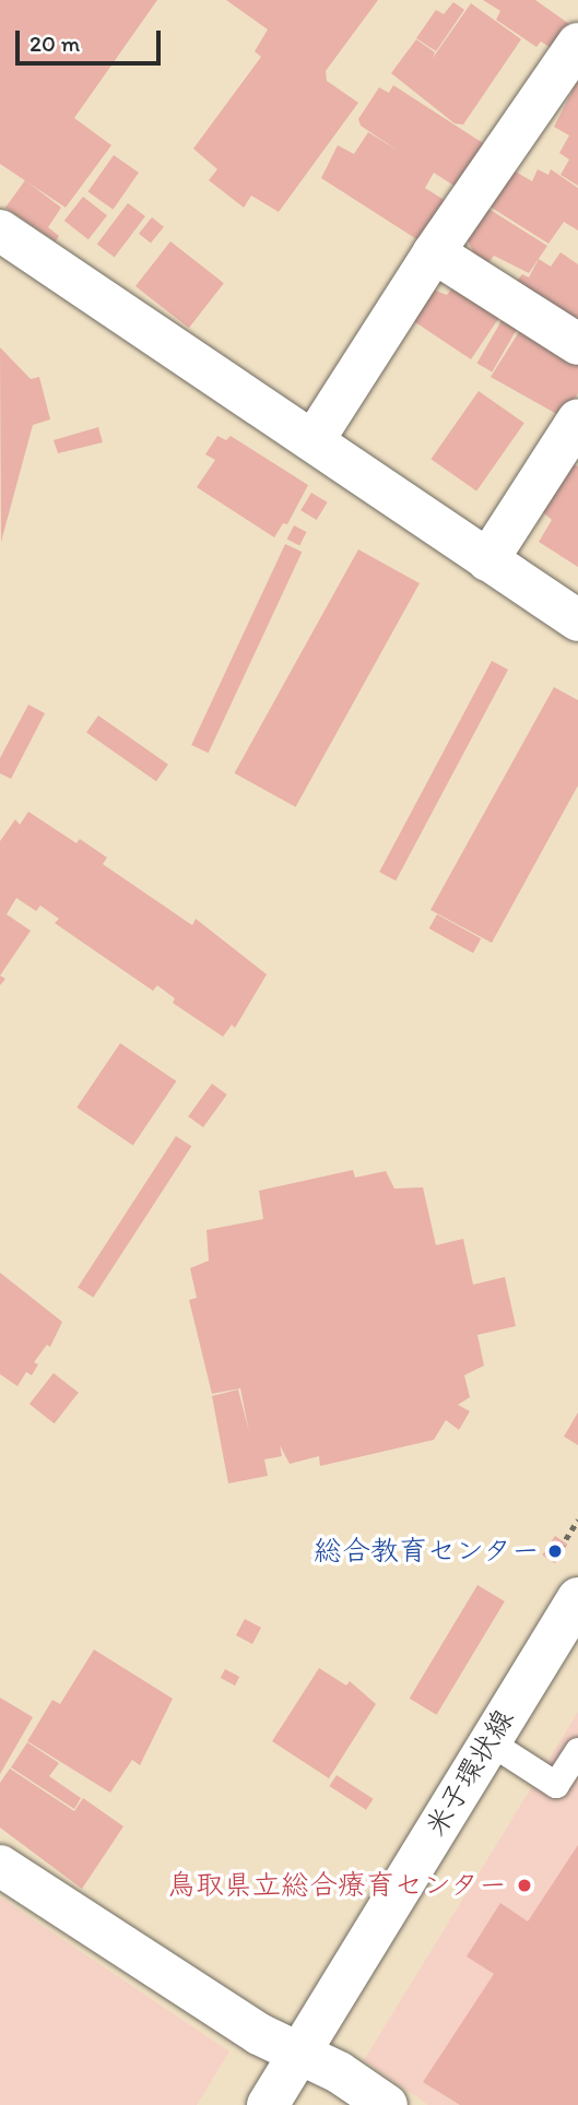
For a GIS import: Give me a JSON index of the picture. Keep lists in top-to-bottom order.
{
  "streets": {
    "street": ["米子環状線"]
  },
  "places": ["総合教育センター", "鳥取県立総合療育センター"],
  "scale_bar": "20 m"
}
